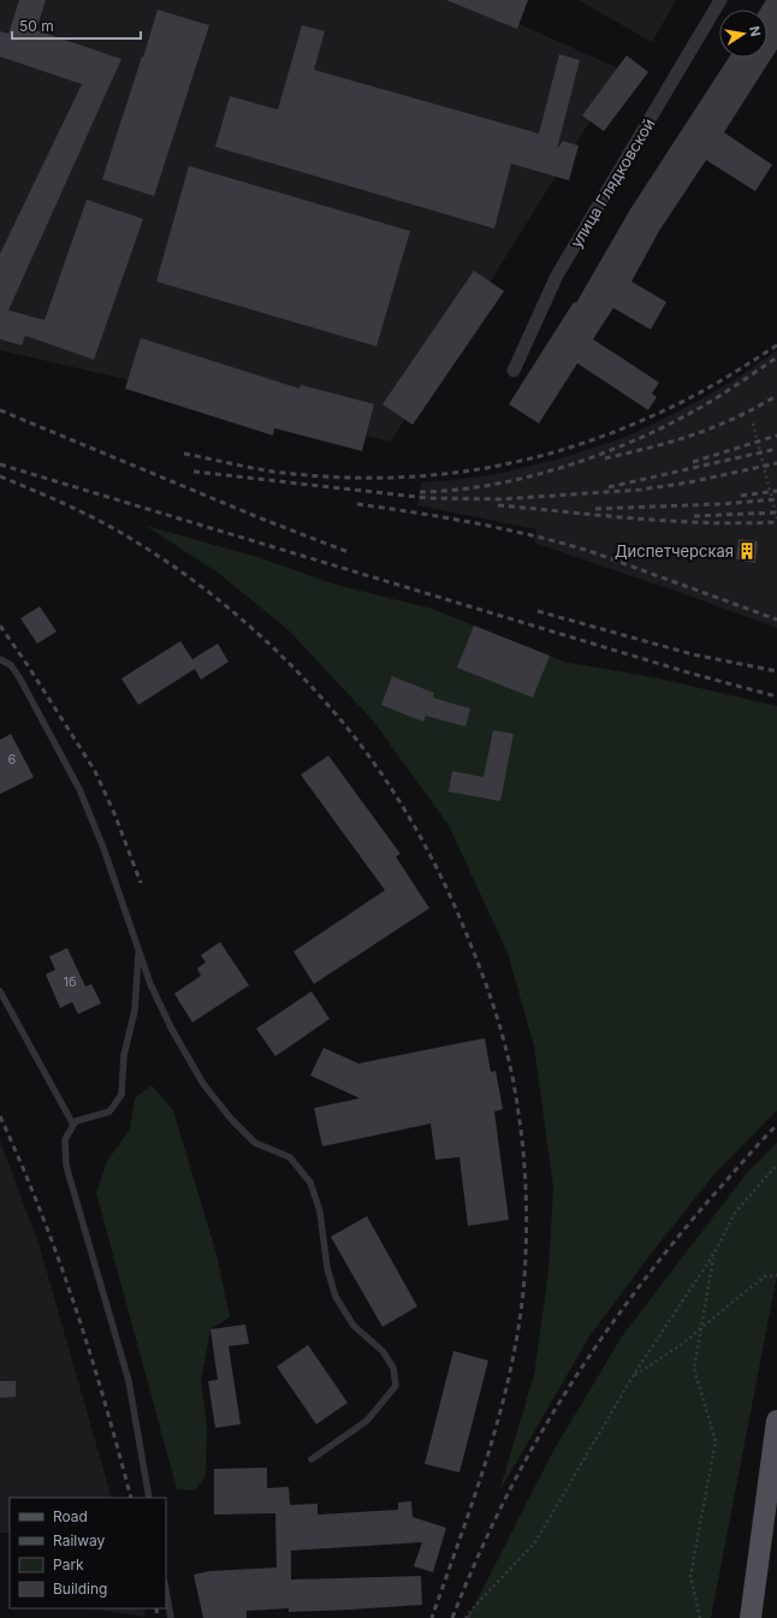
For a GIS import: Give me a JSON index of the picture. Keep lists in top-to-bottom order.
{
  "streets": {
    "street": ["улица Глядковской"]
  },
  "places": {
    "building": ["Диспетчерская"]
  },
  "house_numbers": ["6", "1б"],
  "legend": [
    "Road",
    "Railway",
    "Park",
    "Building"
  ],
  "scale_bar": "50 m",
  "north": "right"
}
